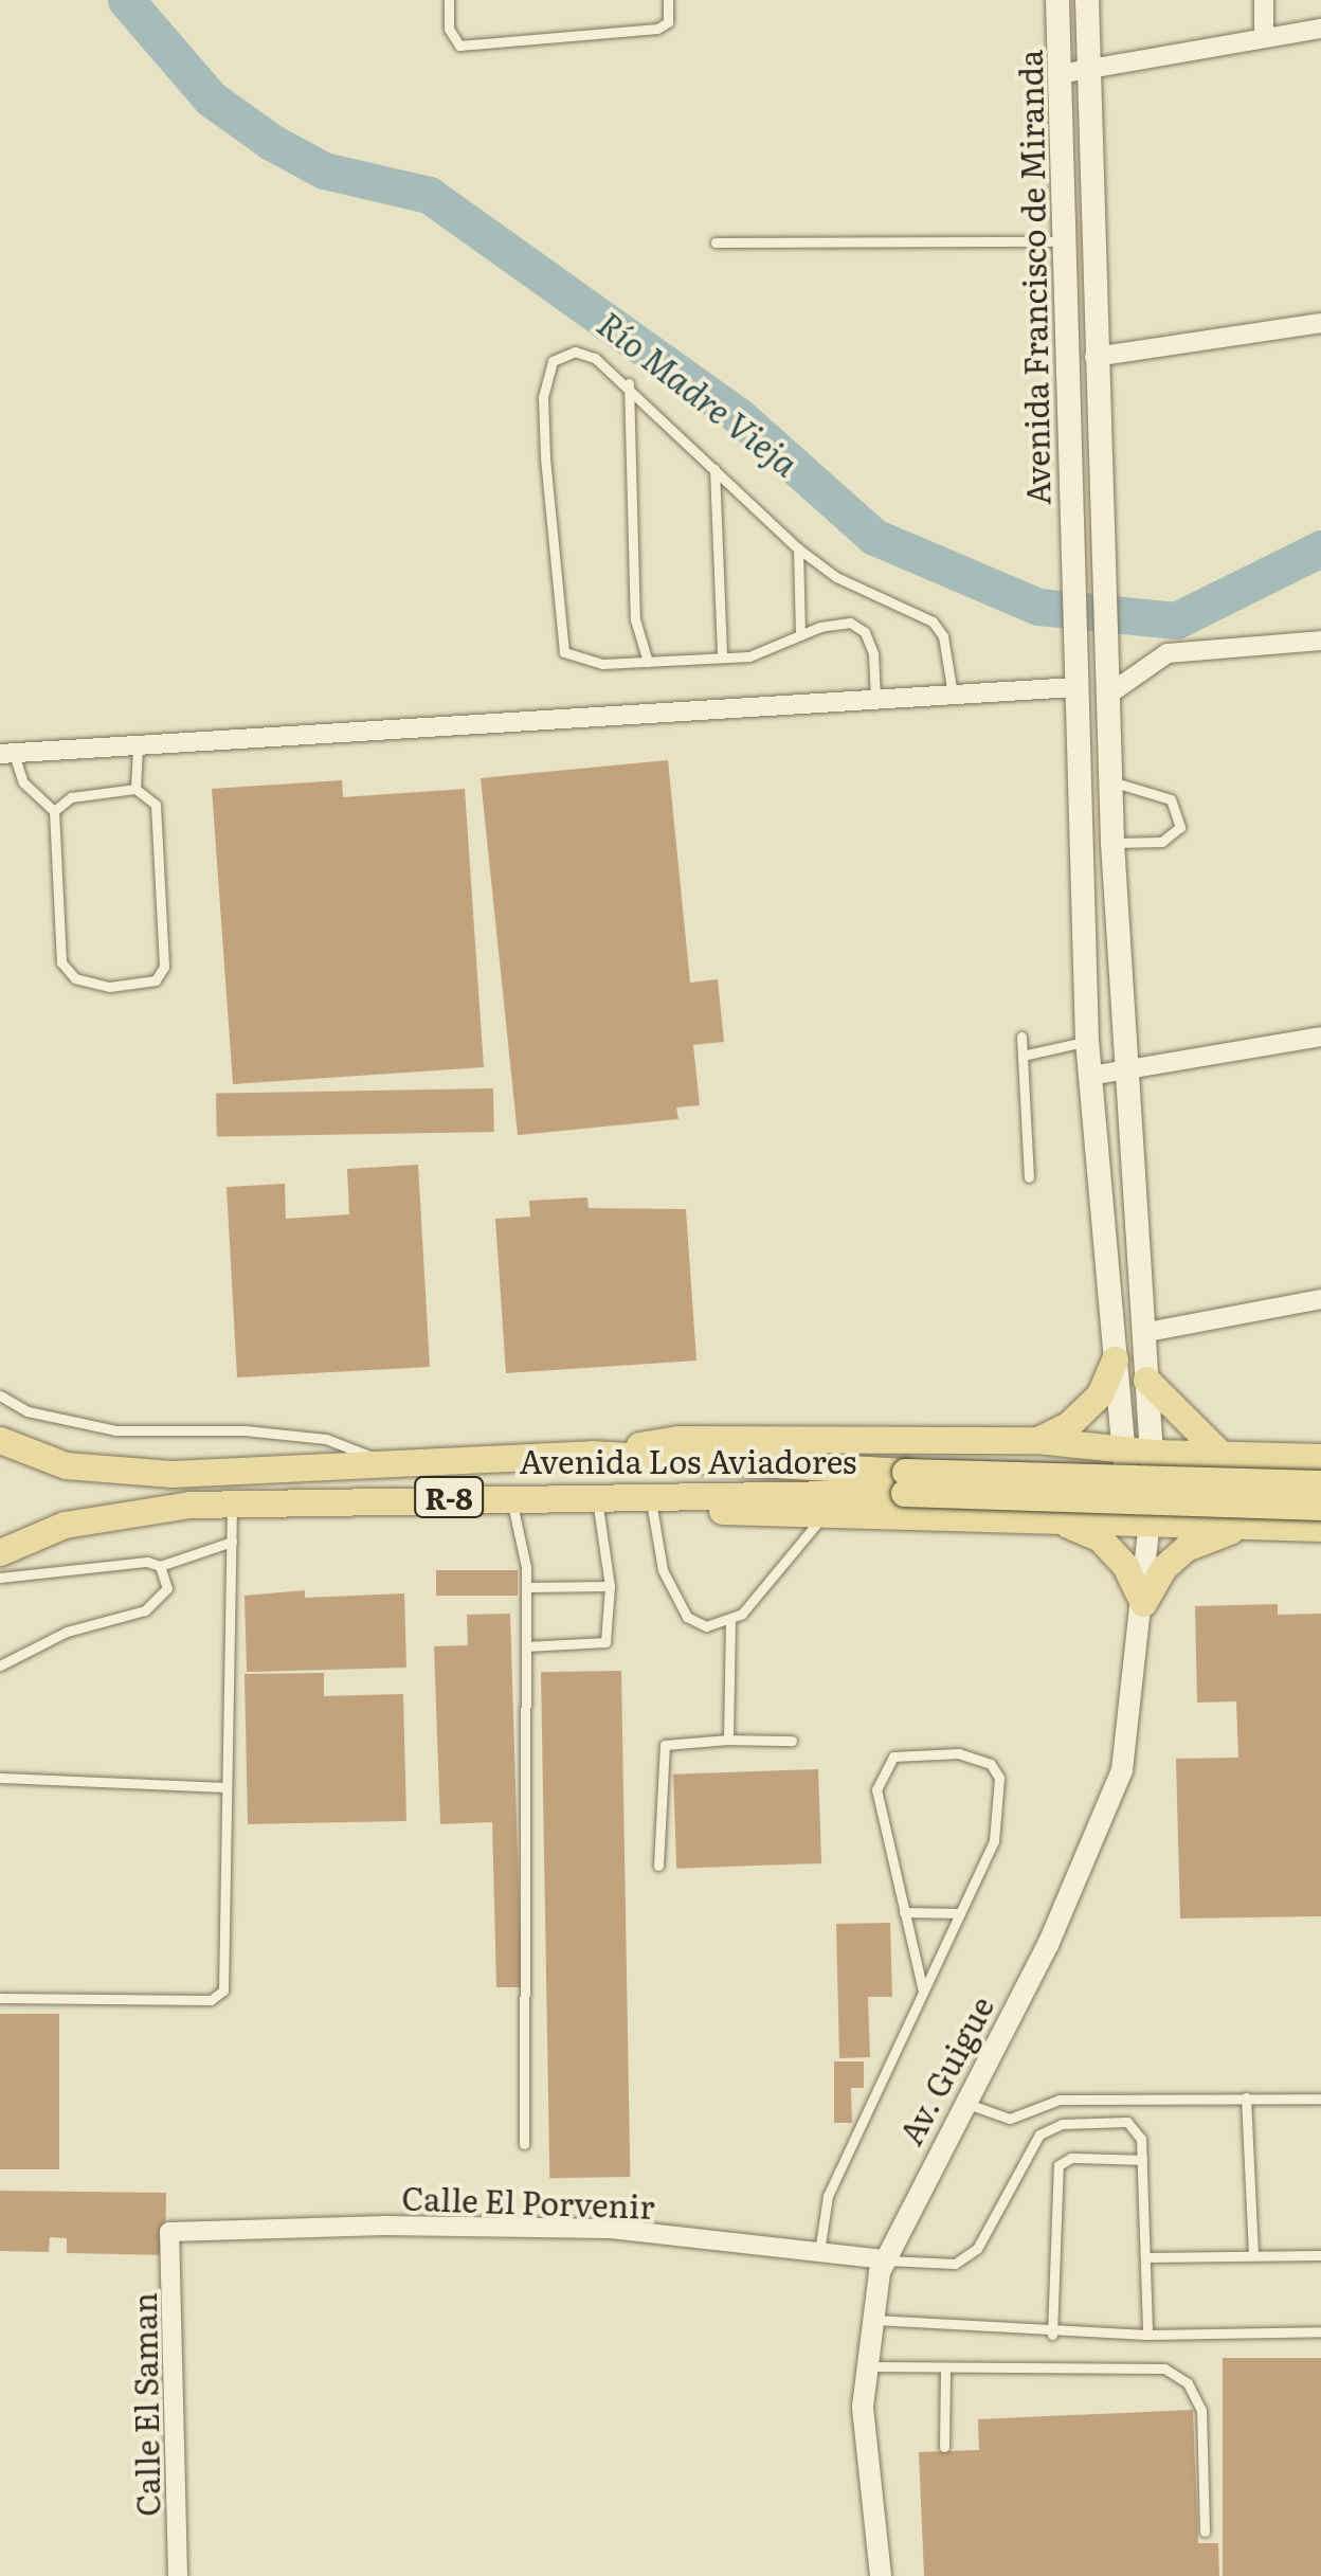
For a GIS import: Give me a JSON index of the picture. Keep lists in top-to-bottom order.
{
  "streets": {
    "main road": ["Avenida Francisco de Miranda", "Avenida Los Aviadores", "R-8"],
    "street": ["Av. Guigue", "Calle El Porvenir", "Calle El Saman"]
  },
  "crossings": [
    ["Avenida Francisco de Miranda", "R-8"],
    ["Avenida Francisco de Miranda", "Av. Guigue"],
    ["Avenida Los Aviadores", "R-8"],
    ["Av. Guigue", "Calle El Porvenir"],
    ["Calle El Porvenir", "Calle El Saman"]
  ],
  "water": ["Río Madre Vieja"]
}
